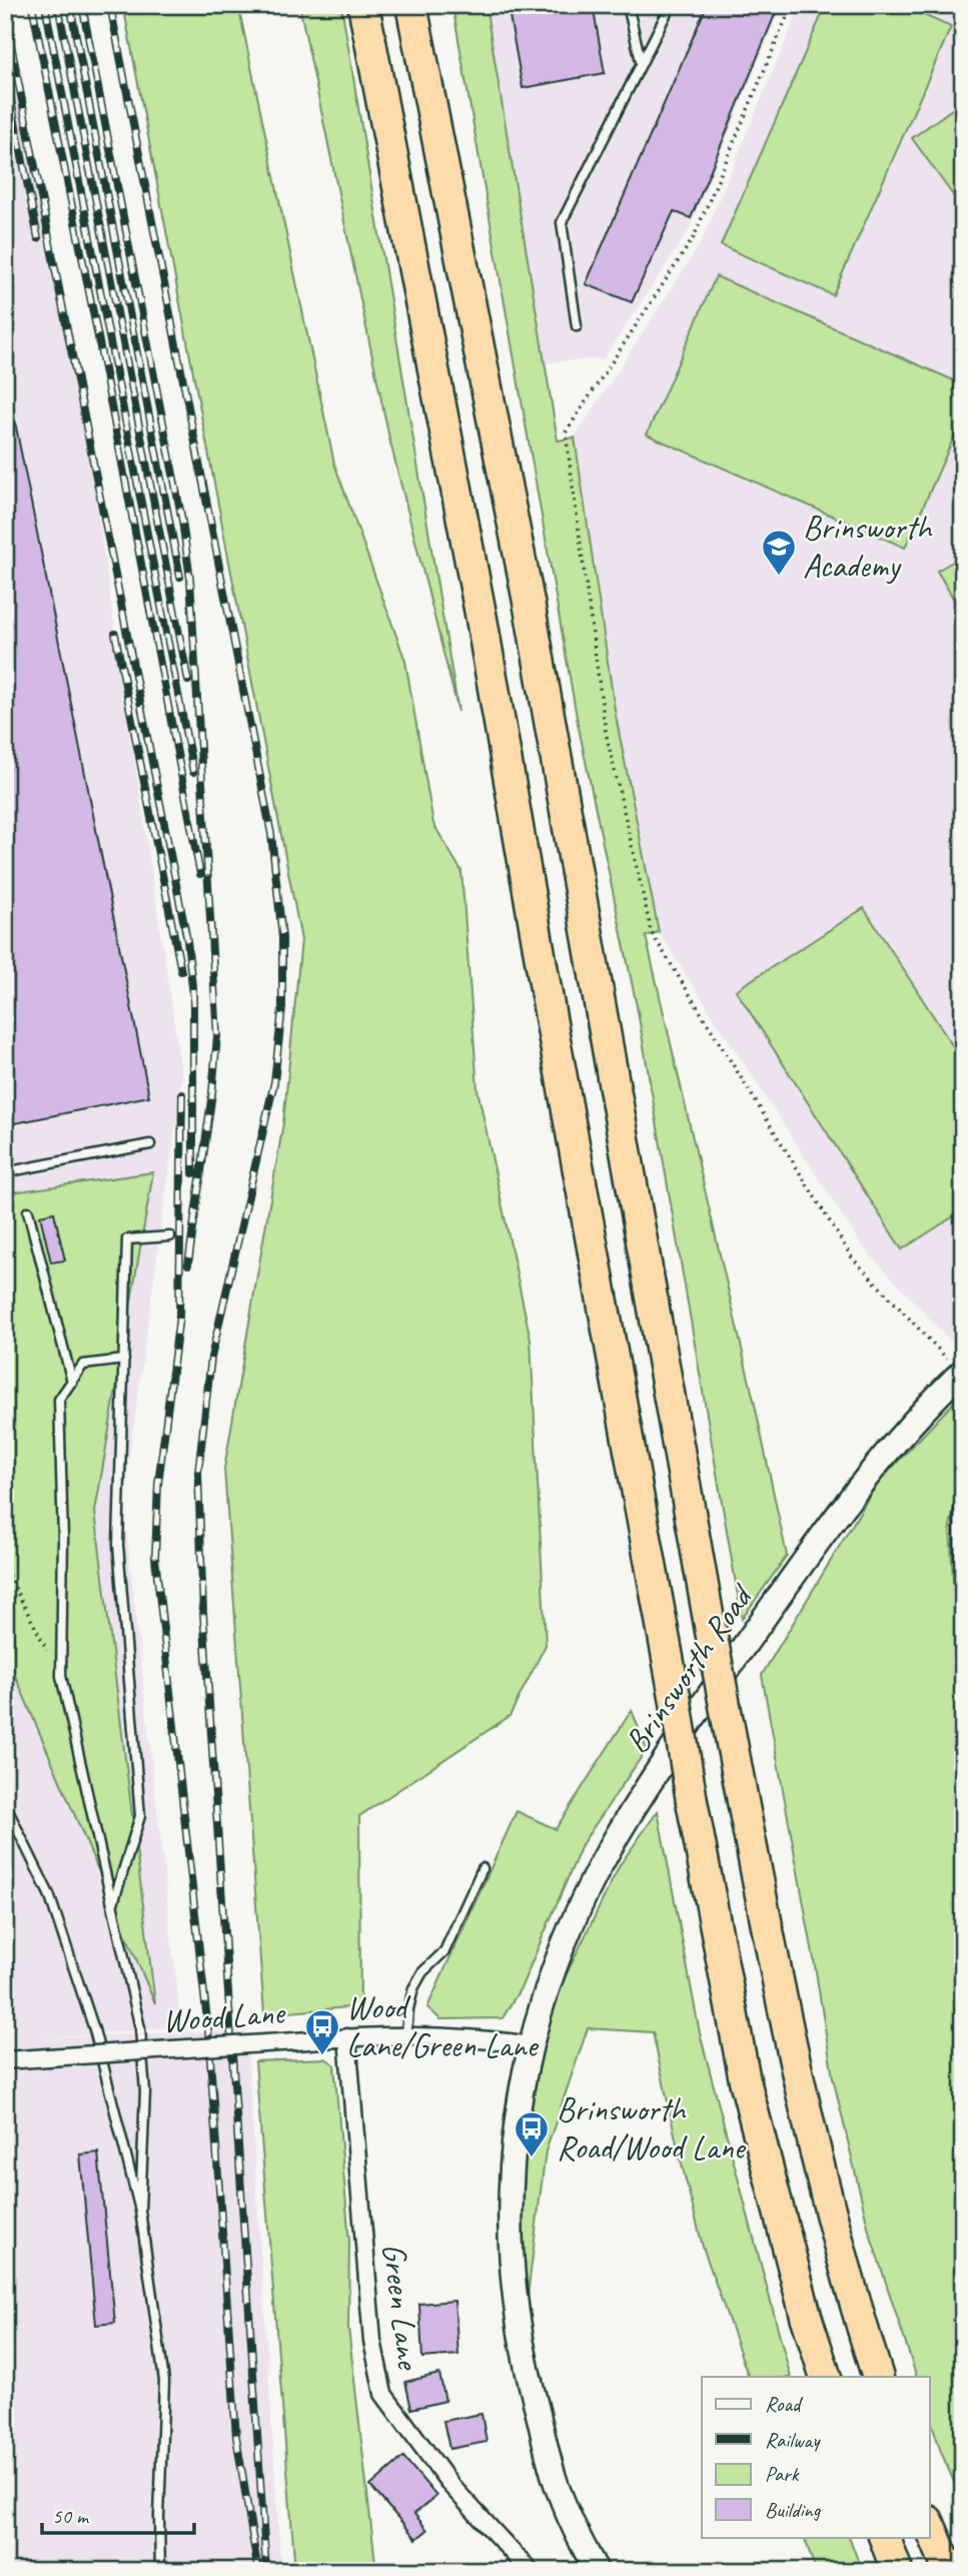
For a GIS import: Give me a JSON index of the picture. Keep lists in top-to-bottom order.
{
  "streets": {
    "main road": ["Brinsworth Road"],
    "street": ["Wood Lane", "Green Lane"]
  },
  "crossings": [
    ["Brinsworth Road", "Wood Lane"],
    ["Wood Lane", "Green Lane"]
  ],
  "places": {
    "school or university": ["Brinsworth Academy"],
    "bus stop": ["Wood Lane/Green Lane", "Brinsworth Road/Wood Lane"]
  },
  "legend": [
    "Road",
    "Railway",
    "Park",
    "Building"
  ],
  "scale_bar": "50 m"
}
